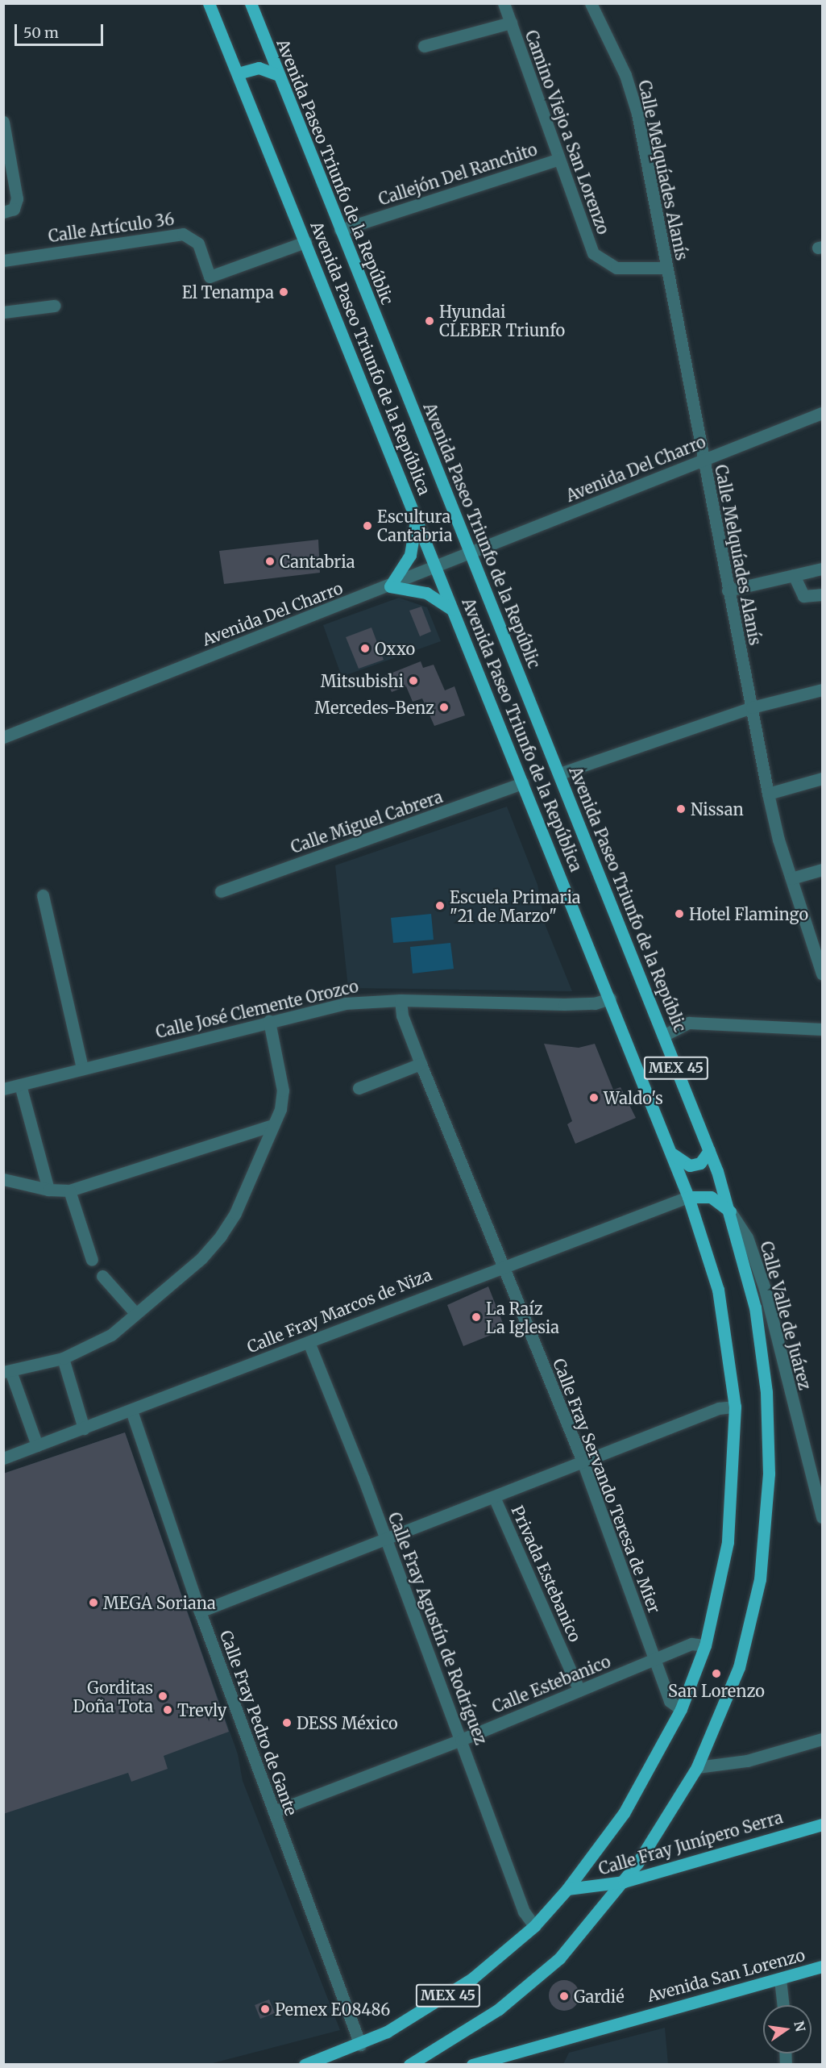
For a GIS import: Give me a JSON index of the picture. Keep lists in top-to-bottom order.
{
  "streets": {
    "main road": [
      "Avenida Paseo Triunfo de la Repúblic",
      "Avenida Paseo Triunfo de la República",
      "MEX 45",
      "Calle Fray Junípero Serra",
      "Avenida San Lorenzo"
    ],
    "street": [
      "Camino Viejo a San Lorenzo",
      "Calle Melquíades Alanís",
      "Callejón Del Ranchito",
      "Calle Artículo 36",
      "Avenida Del Charro",
      "Calle Miguel Cabrera",
      "Calle José Clemente Orozco",
      "Calle Fray Marcos de Niza",
      "Calle Valle de Juárez",
      "Calle Fray Servando Teresa de Mier",
      "Privada Estebanico",
      "Calle Fray Agustín de Rodríguez",
      "Calle Estebanico",
      "Calle Fray Pedro de Gante"
    ]
  },
  "crossings": [
    ["Camino Viejo a San Lorenzo", "Calle Melquíades Alanís"],
    ["Camino Viejo a San Lorenzo", "Callejón Del Ranchito"],
    ["Calle Melquíades Alanís", "Avenida Del Charro"],
    ["Avenida Paseo Triunfo de la Repúblic", "Callejón Del Ranchito"],
    ["Avenida Paseo Triunfo de la Repúblic", "Avenida Del Charro"],
    ["Avenida Paseo Triunfo de la Repúblic", "Calle Valle de Juárez"],
    ["Avenida Paseo Triunfo de la Repúblic", "Calle Fray Junípero Serra"],
    ["Calle Artículo 36", "Avenida Paseo Triunfo de la República"],
    ["Avenida Paseo Triunfo de la República", "Avenida Del Charro"],
    ["Avenida Paseo Triunfo de la República", "Calle Miguel Cabrera"],
    ["Avenida Paseo Triunfo de la República", "Calle José Clemente Orozco"],
    ["Avenida Paseo Triunfo de la República", "Calle Fray Marcos de Niza"],
    ["Avenida Paseo Triunfo de la República", "Calle Fray Servando Teresa de Mier"],
    ["Avenida Paseo Triunfo de la República", "Calle Fray Agustín de Rodríguez"],
    ["Avenida Paseo Triunfo de la República", "Calle Estebanico"],
    ["Avenida Paseo Triunfo de la República", "Calle Fray Pedro de Gante"],
    ["Avenida Paseo Triunfo de la República", "Calle Fray Junípero Serra"],
    ["Calle José Clemente Orozco", "Calle Fray Servando Teresa de Mier"],
    ["Calle Fray Marcos de Niza", "Calle Fray Servando Teresa de Mier"],
    ["Calle Fray Marcos de Niza", "Calle Fray Agustín de Rodríguez"],
    ["Calle Fray Marcos de Niza", "Calle Fray Pedro de Gante"],
    ["Calle Fray Servando Teresa de Mier", "Calle Estebanico"],
    ["Privada Estebanico", "Calle Estebanico"],
    ["Calle Fray Agustín de Rodríguez", "Calle Estebanico"],
    ["Calle Estebanico", "Calle Fray Pedro de Gante"]
  ],
  "places": [
    "El Tenampa",
    "Hyundai CLEBER Triunfo",
    "Escultura Cantabria",
    "Cantabria",
    "Oxxo",
    "Mitsubishi",
    "Mercedes-Benz",
    "Nissan",
    "Escuela Primaria \"21 de Marzo\"",
    "Hotel Flamingo",
    "Waldo's",
    "La Raíz La Iglesia",
    "MEGA Soriana",
    "San Lorenzo",
    "Gorditas Doña Tota",
    "Trevly",
    "DESS México",
    "Gardié",
    "Pemex E08486"
  ],
  "scale_bar": "50 m",
  "north": "right"
}
